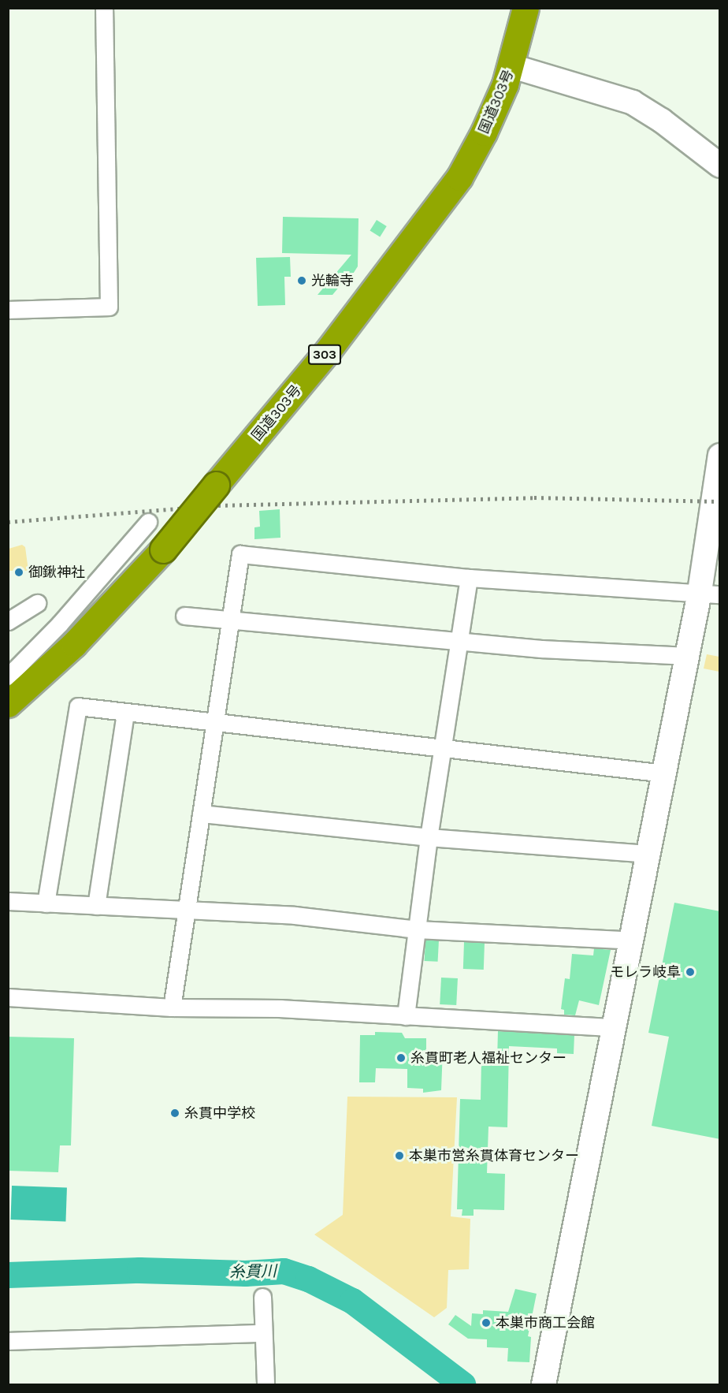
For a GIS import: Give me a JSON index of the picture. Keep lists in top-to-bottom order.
{
  "streets": {
    "highway": ["国道303号", "303"]
  },
  "water": ["糸貫川"],
  "places": [
    "光輪寺",
    "御鍬神社",
    "モレラ岐阜",
    "糸貫町老人福祉センター",
    "糸貫中学校",
    "本巣市営糸貫体育センター",
    "本巣市商工会館"
  ]
}
